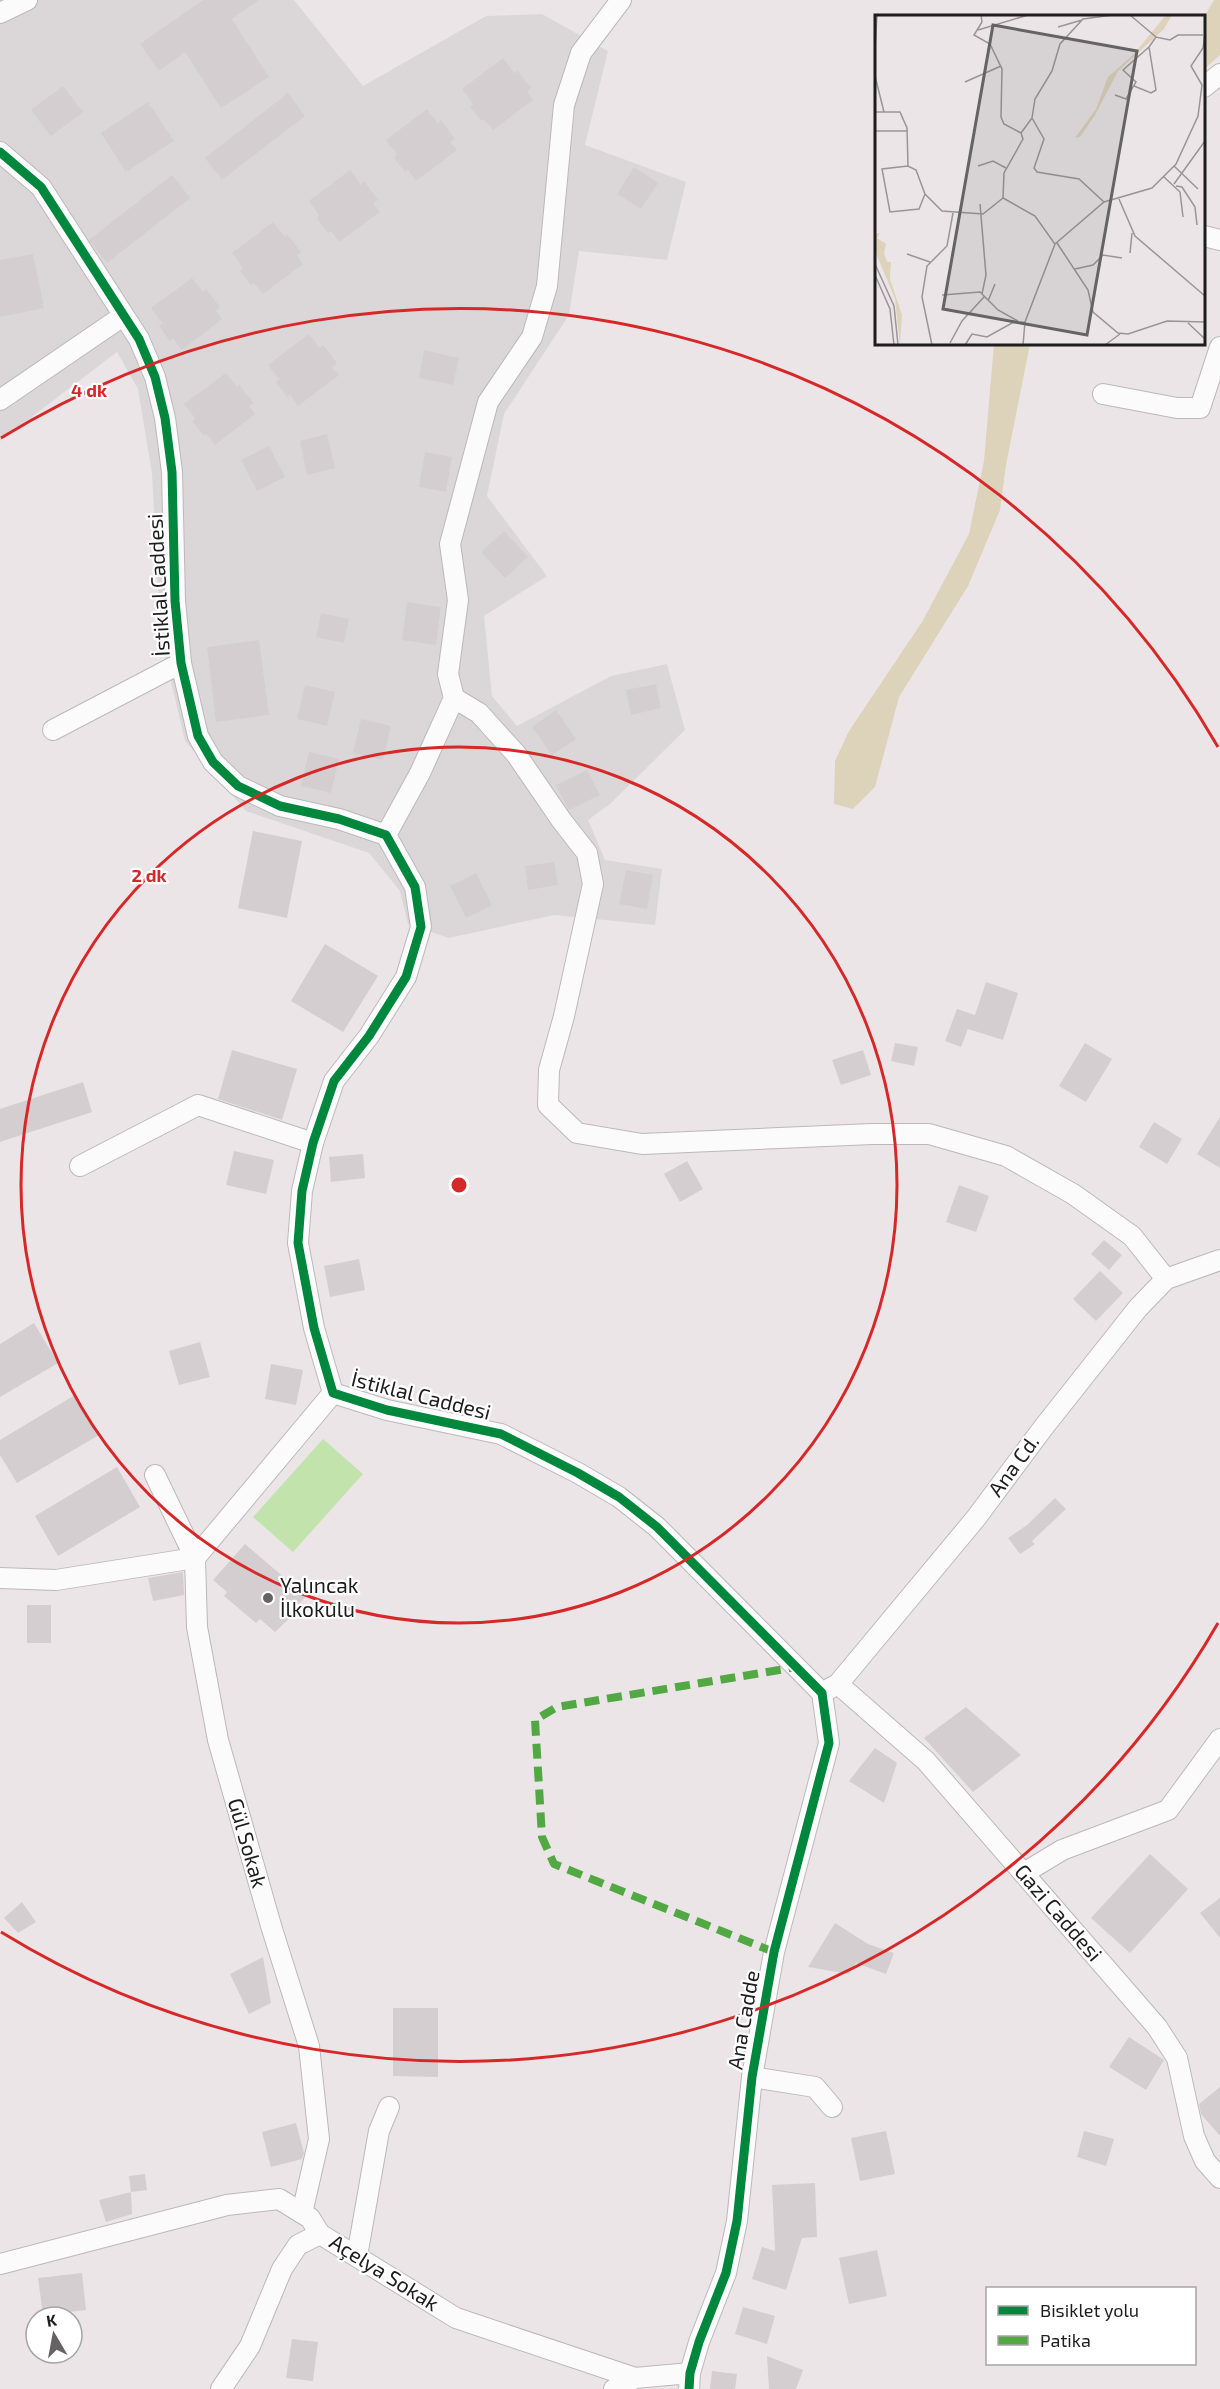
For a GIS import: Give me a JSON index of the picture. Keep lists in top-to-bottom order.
{
  "streets": {
    "street": [
      "İstiklal Caddesi",
      "Ana Cd.",
      "Gül Sokak",
      "Gazi Caddesi",
      "Ana Cadde",
      "Açelya Sokak"
    ]
  },
  "crossings": [
    ["İstiklal Caddesi", "Ana Cd."],
    ["İstiklal Caddesi", "Gazi Caddesi"],
    ["İstiklal Caddesi", "Ana Cadde"],
    ["Ana Cd.", "Gazi Caddesi"],
    ["Ana Cd.", "Ana Cadde"],
    ["Gül Sokak", "Açelya Sokak"],
    ["Gazi Caddesi", "Ana Cadde"]
  ],
  "places": ["Yalıncak İlkokulu"],
  "legend": ["Bisiklet yolu", "Patika"],
  "north": "top",
  "rings": ["4 dk", "2 dk"]
}
